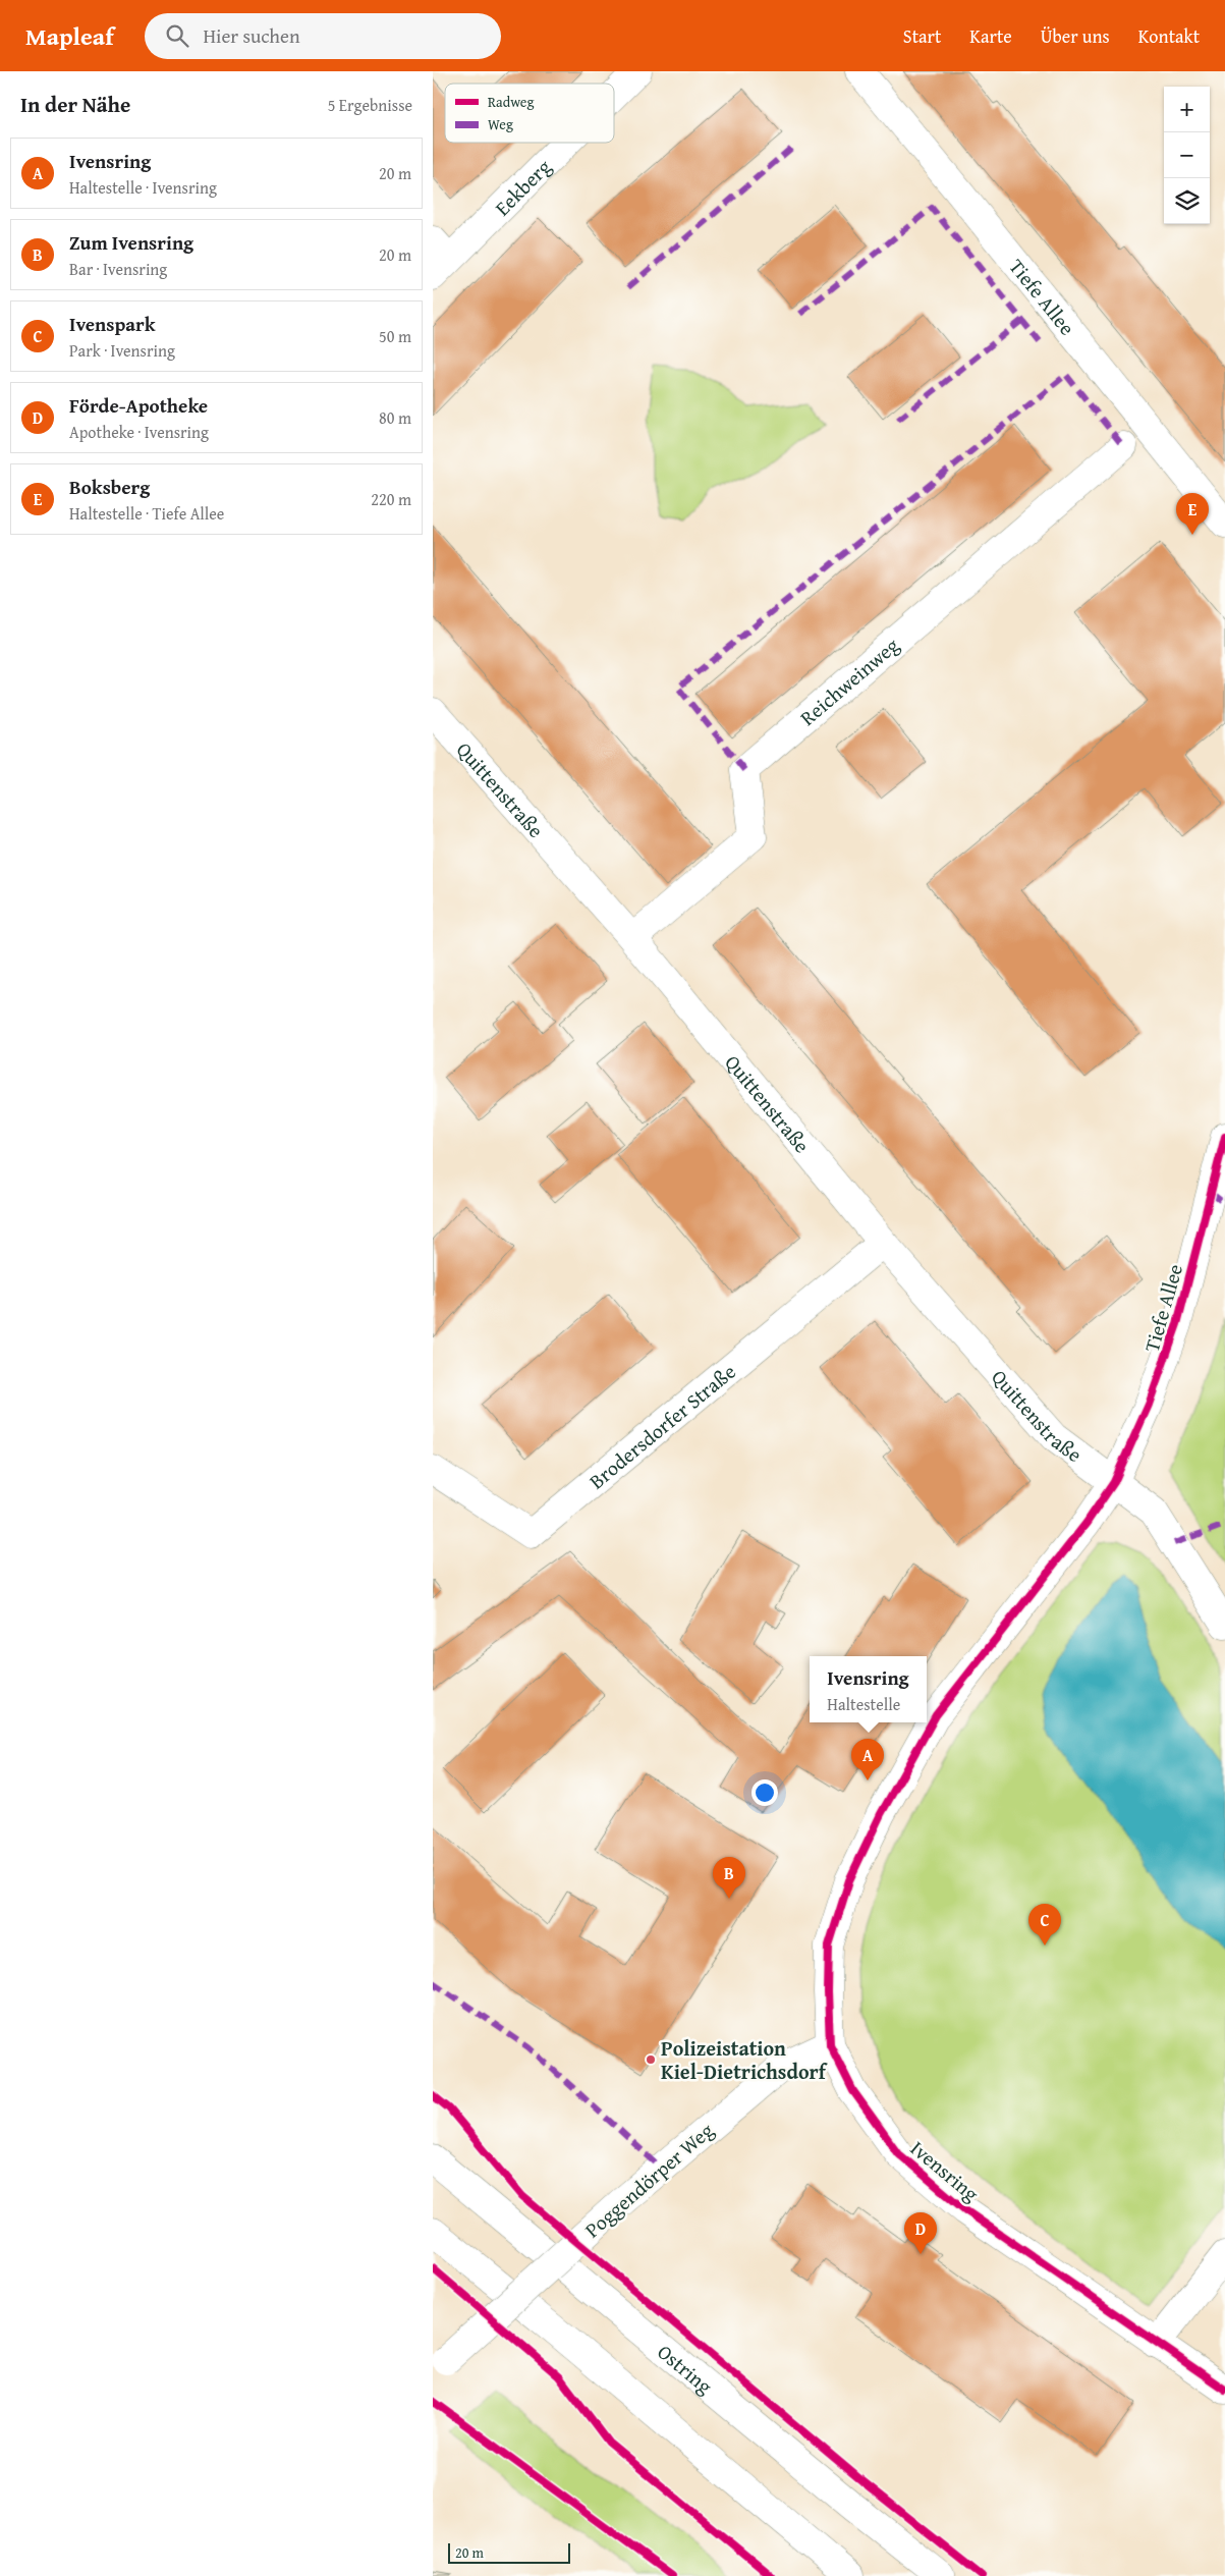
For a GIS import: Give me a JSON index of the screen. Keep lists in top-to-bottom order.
{
  "streets": {
    "street": [
      "Eekberg",
      "Tiefe Allee",
      "Reichweinweg",
      "Quittenstraße",
      "Brodersdorfer Straße",
      "Ivensring",
      "Poggendörper Weg",
      "Ostring"
    ]
  },
  "crossings": [
    ["Tiefe Allee", "Quittenstraße"],
    ["Tiefe Allee", "Ivensring"],
    ["Reichweinweg", "Quittenstraße"],
    ["Quittenstraße", "Brodersdorfer Straße"],
    ["Quittenstraße", "Ivensring"],
    ["Ivensring", "Poggendörper Weg"]
  ],
  "places": ["Polizeistation Kiel-Dietrichsdorf"],
  "legend": ["Radweg", "Weg"],
  "scale_bar": "20 m",
  "page": {
    "header": "Mapleaf",
    "search": "Hier suchen",
    "nav": [
      "Start",
      "Karte",
      "Über uns",
      "Kontakt"
    ],
    "heading": ["In der Nähe", "5 Ergebnisse"],
    "map_buttons": ["+", "−"],
    "list": [
      {
        "mark": "A",
        "name": "Ivensring",
        "note": "Haltestelle · Ivensring",
        "value": "20 m"
      },
      {
        "mark": "B",
        "name": "Zum Ivensring",
        "note": "Bar · Ivensring",
        "value": "20 m"
      },
      {
        "mark": "C",
        "name": "Ivenspark",
        "note": "Park · Ivensring",
        "value": "50 m"
      },
      {
        "mark": "D",
        "name": "Förde-Apotheke",
        "note": "Apotheke · Ivensring",
        "value": "80 m"
      },
      {
        "mark": "E",
        "name": "Boksberg",
        "note": "Haltestelle · Tiefe Allee",
        "value": "220 m"
      }
    ],
    "pins": [
      "E",
      "A",
      "B",
      "C",
      "D"
    ],
    "popup": ["Ivensring", "Haltestelle"],
    "scale": "20 m"
  }
}
